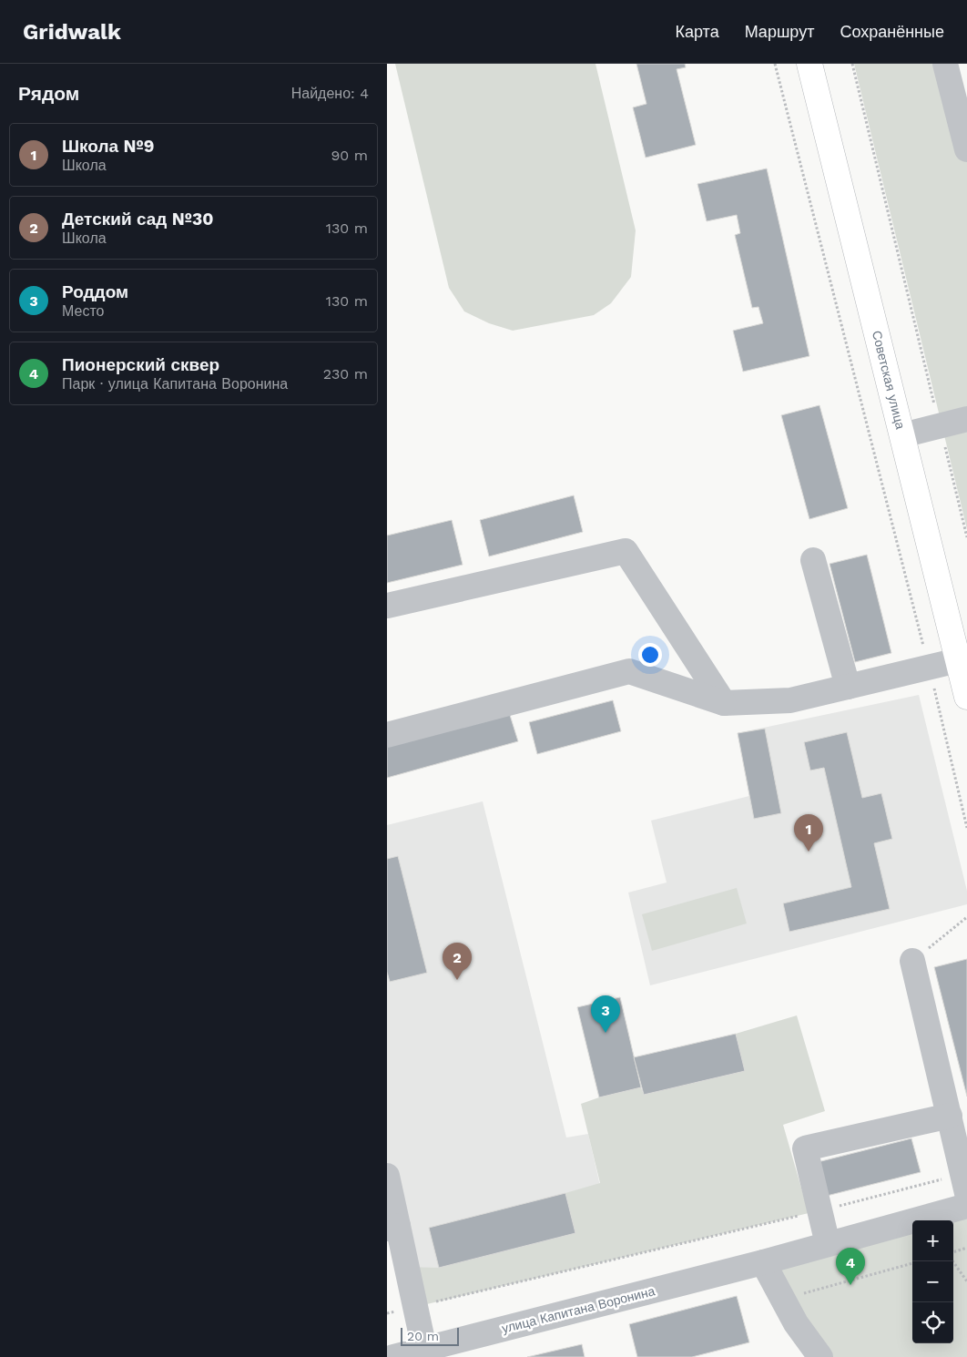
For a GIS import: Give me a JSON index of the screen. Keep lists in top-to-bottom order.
{
  "streets": {
    "main road": ["Советская улица"],
    "street": ["улица Капитана Воронина"]
  },
  "scale_bar": "20 m",
  "page": {
    "header": "Gridwalk",
    "nav": ["Карта", "Маршрут", "Сохранённые"],
    "heading": ["Рядом", "Найдено: 4"],
    "list": [
      {
        "mark": "1",
        "name": "Школа №9",
        "note": "Школа",
        "value": "90 m"
      },
      {
        "mark": "2",
        "name": "Детский сад №30",
        "note": "Школа",
        "value": "130 m"
      },
      {
        "mark": "3",
        "name": "Роддом",
        "note": "Место",
        "value": "130 m"
      },
      {
        "mark": "4",
        "name": "Пионерский сквер",
        "note": "Парк · улица Капитана Воронина",
        "value": "230 m"
      }
    ],
    "pins": [
      "1",
      "2",
      "3",
      "4"
    ],
    "map_buttons": ["+", "−"],
    "scale": "20 m"
  }
}
